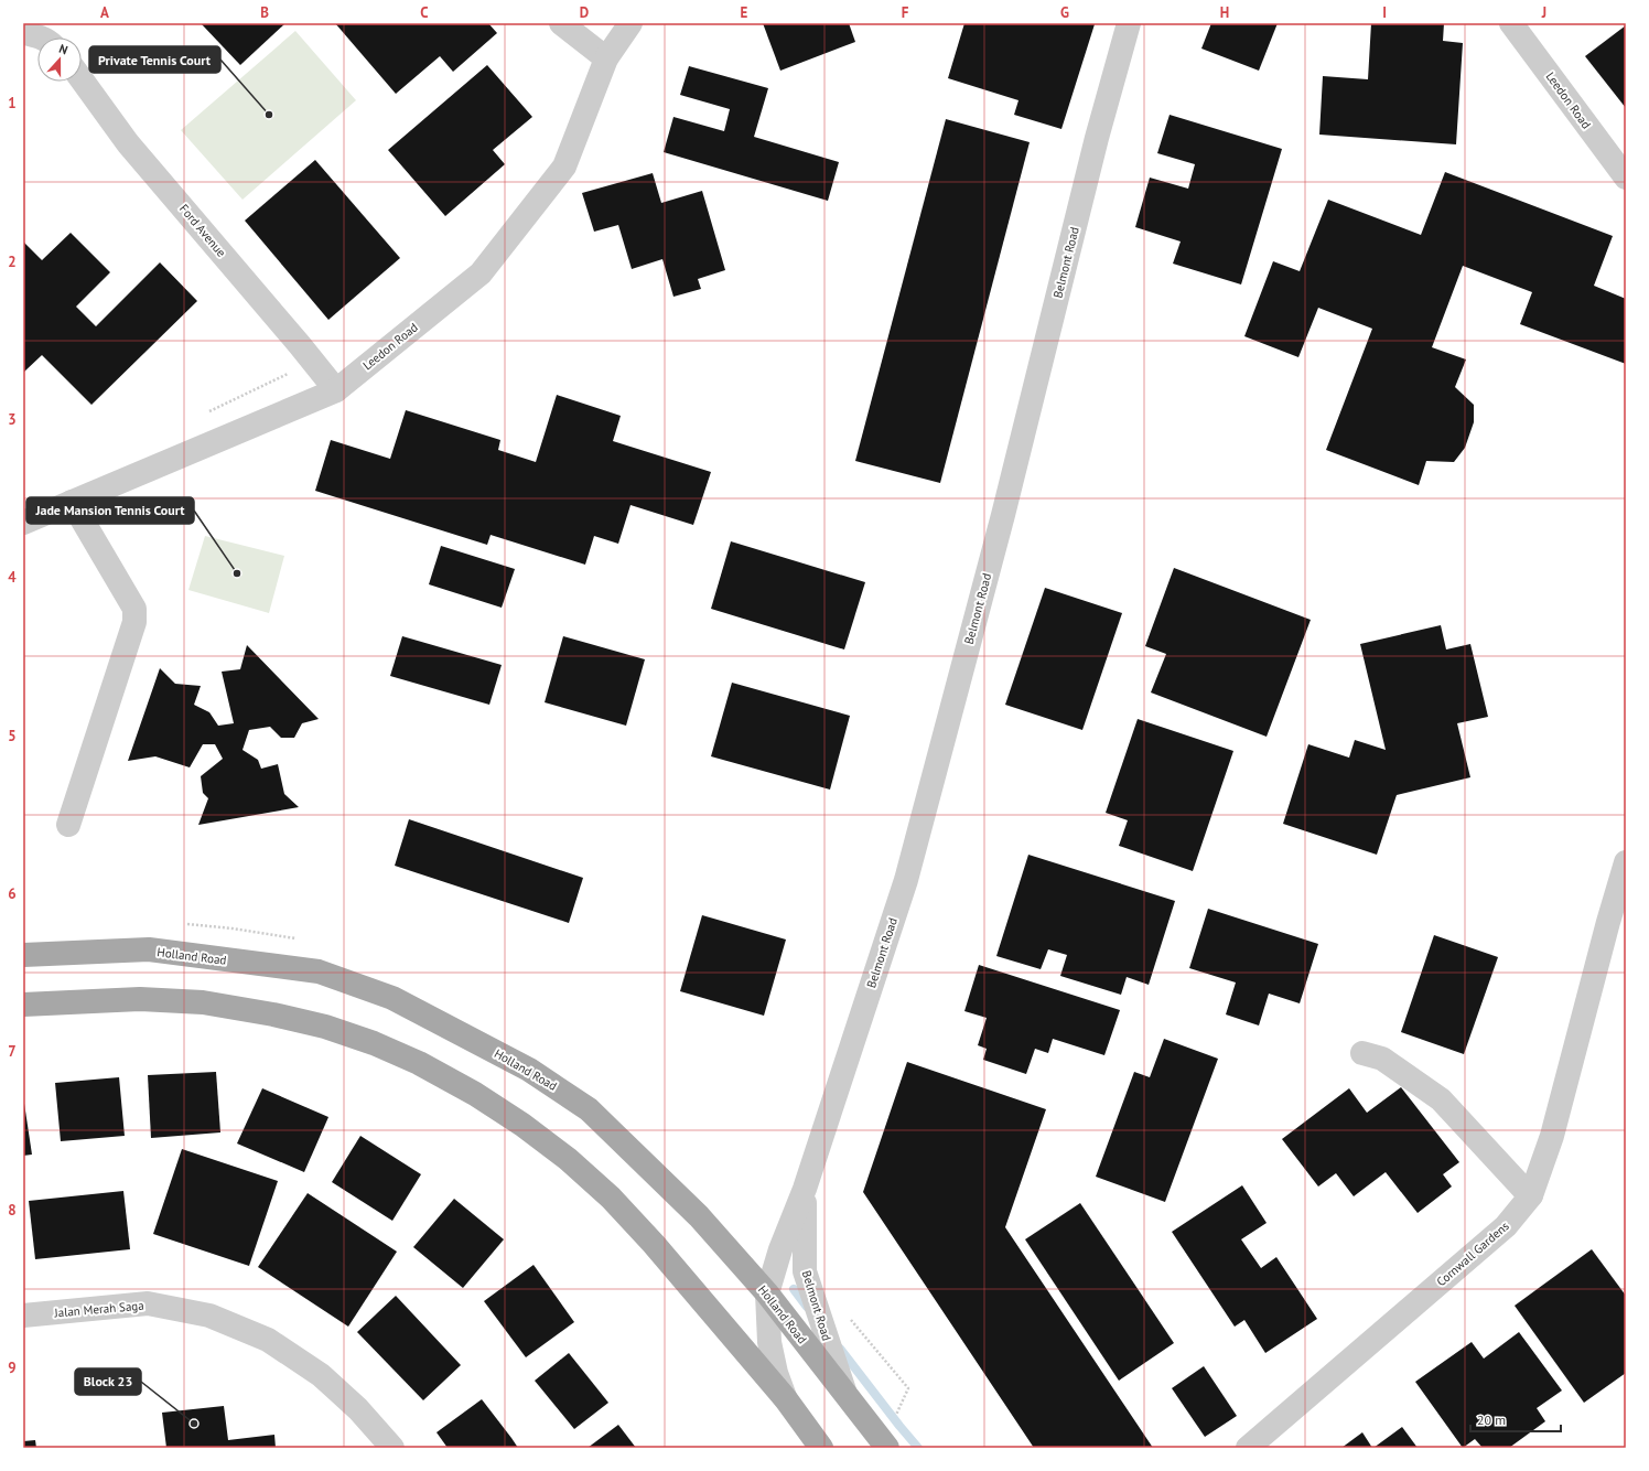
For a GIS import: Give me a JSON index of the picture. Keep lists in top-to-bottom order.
{
  "streets": {
    "main road": ["Holland Road"],
    "street": [
      "Leedon Road",
      "Ford Avenue",
      "Belmont Road",
      "Cornwall Gardens",
      "Jalan Merah Saga"
    ]
  },
  "crossings": [
    ["Leedon Road", "Ford Avenue"],
    ["Belmont Road", "Holland Road"]
  ],
  "places": ["Private Tennis Court", "Jade Mansion Tennis Court", "Block 23"],
  "scale_bar": "20 m",
  "north": "top",
  "grid": {
    "columns": [
      "A",
      "B",
      "C",
      "D",
      "E",
      "F",
      "G",
      "H",
      "I",
      "J"
    ],
    "rows": [
      "1",
      "2",
      "3",
      "4",
      "5",
      "6",
      "7",
      "8",
      "9"
    ]
  }
}
